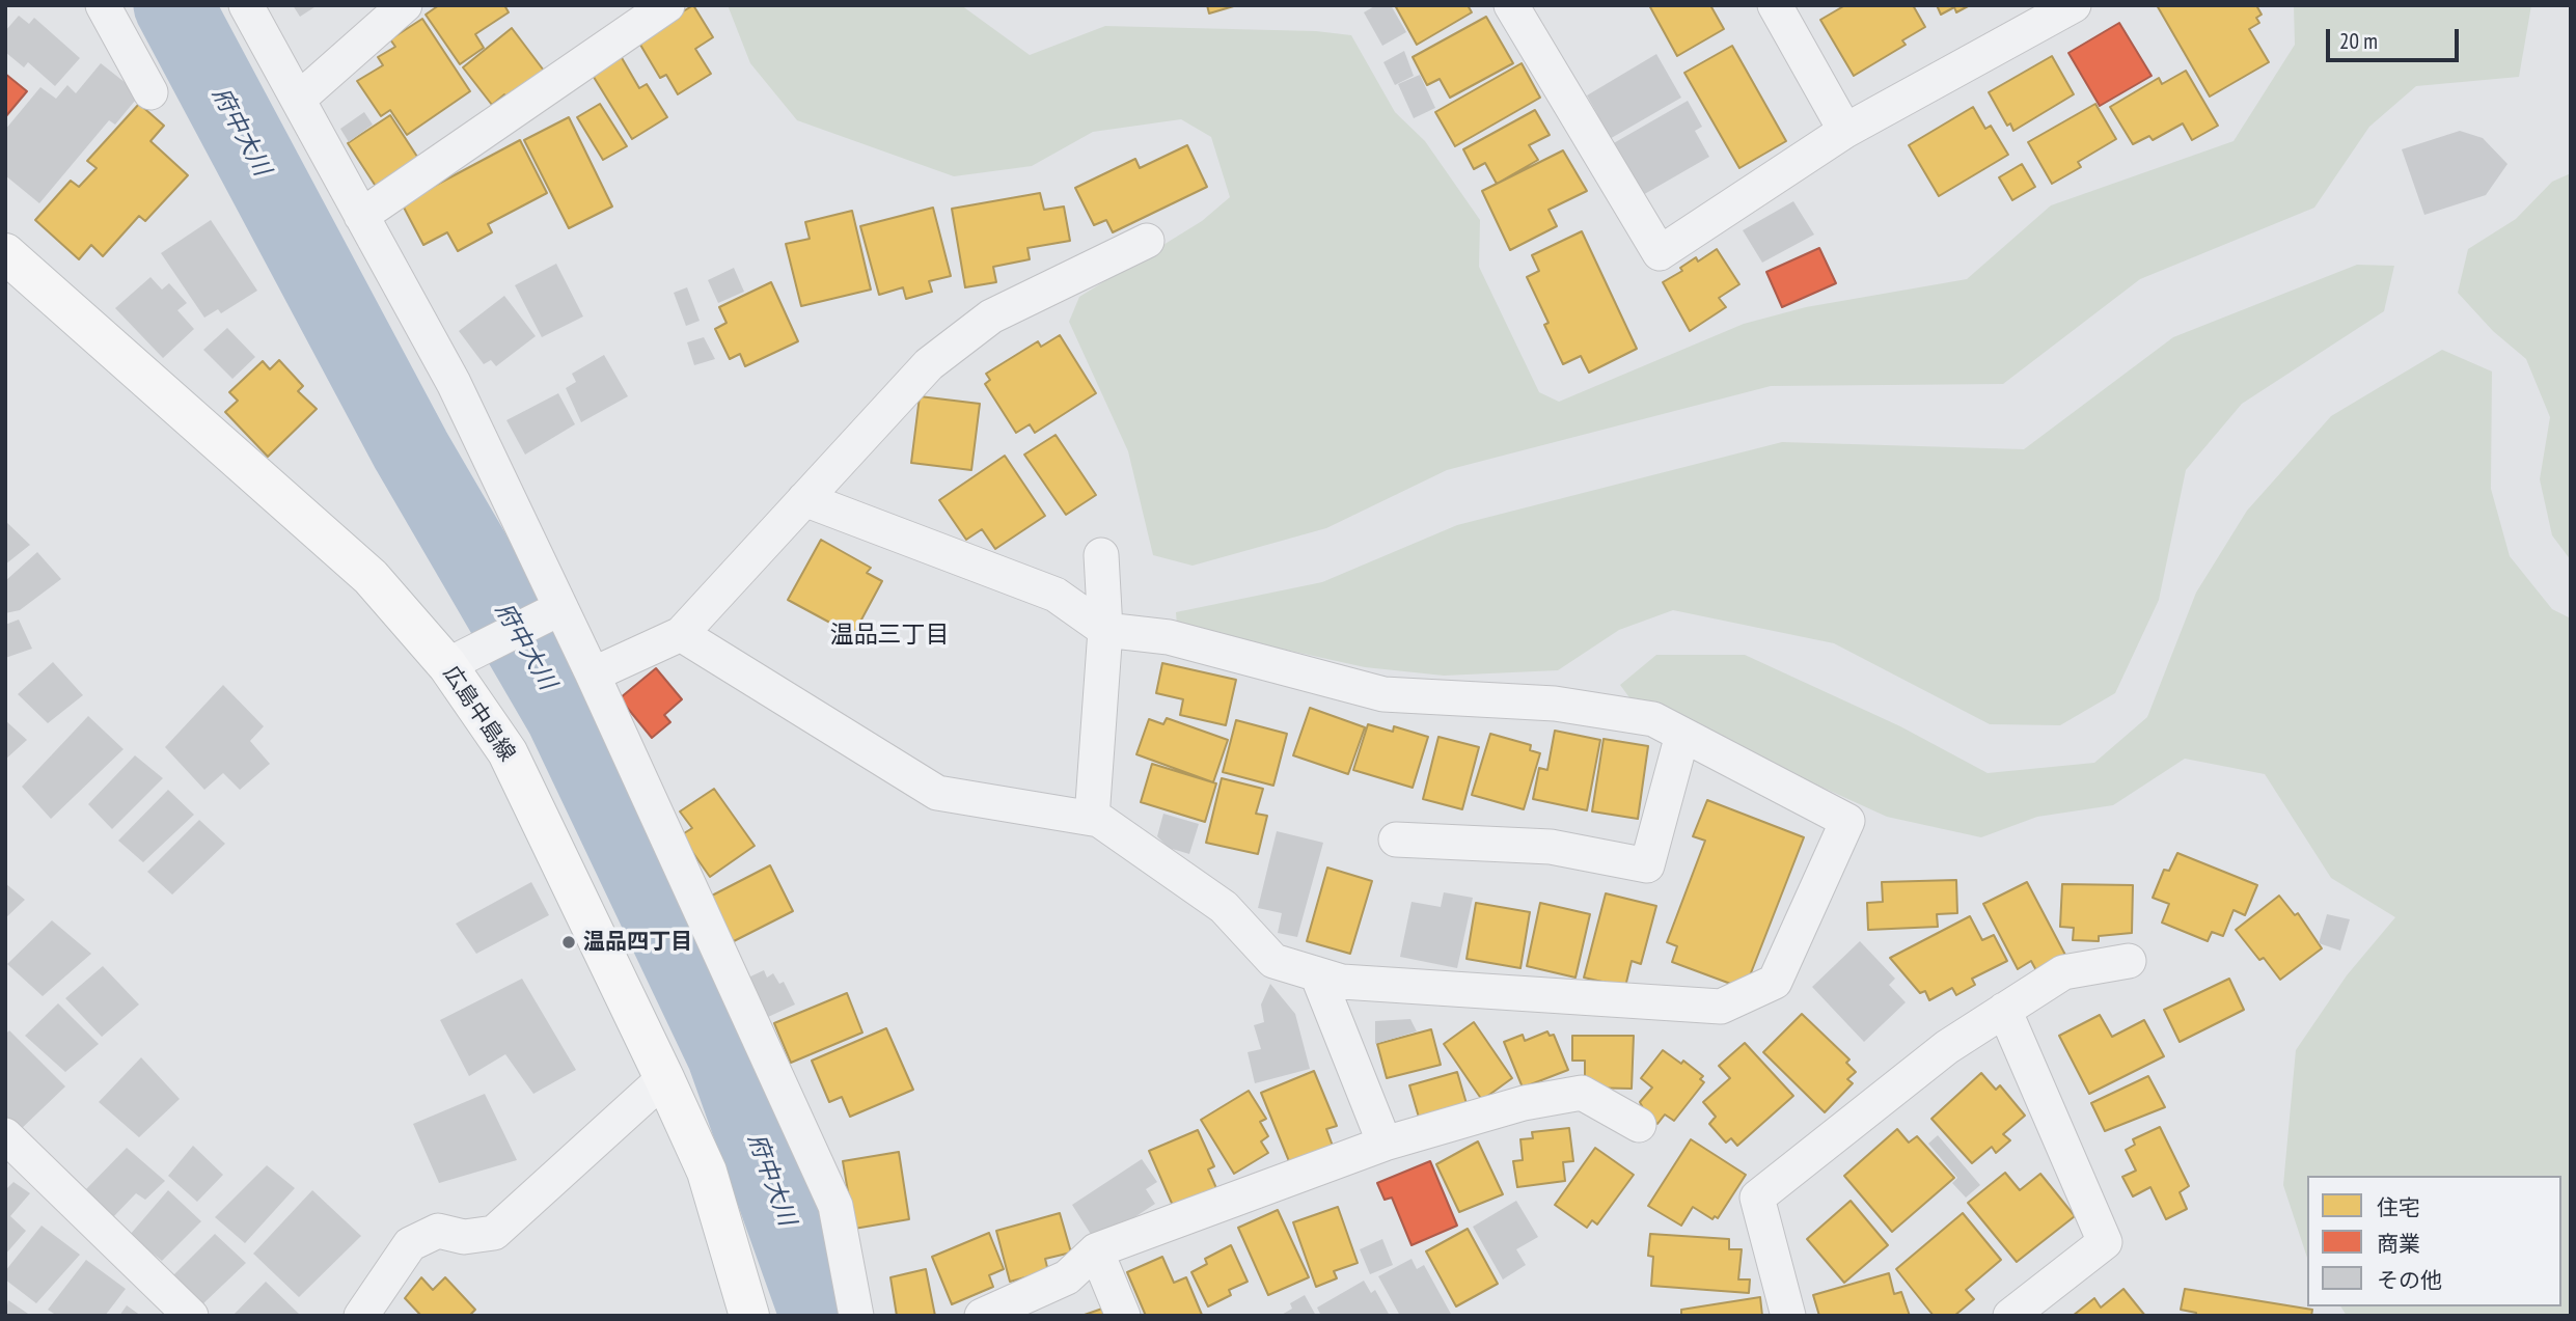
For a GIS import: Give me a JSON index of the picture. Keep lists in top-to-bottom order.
{
  "streets": {
    "main road": ["広島中島線"]
  },
  "districts": ["温品三丁目"],
  "water": ["府中大川"],
  "places": ["温品四丁目"],
  "legend": ["住宅", "商業", "その他"],
  "scale_bar": "20 m"
}
